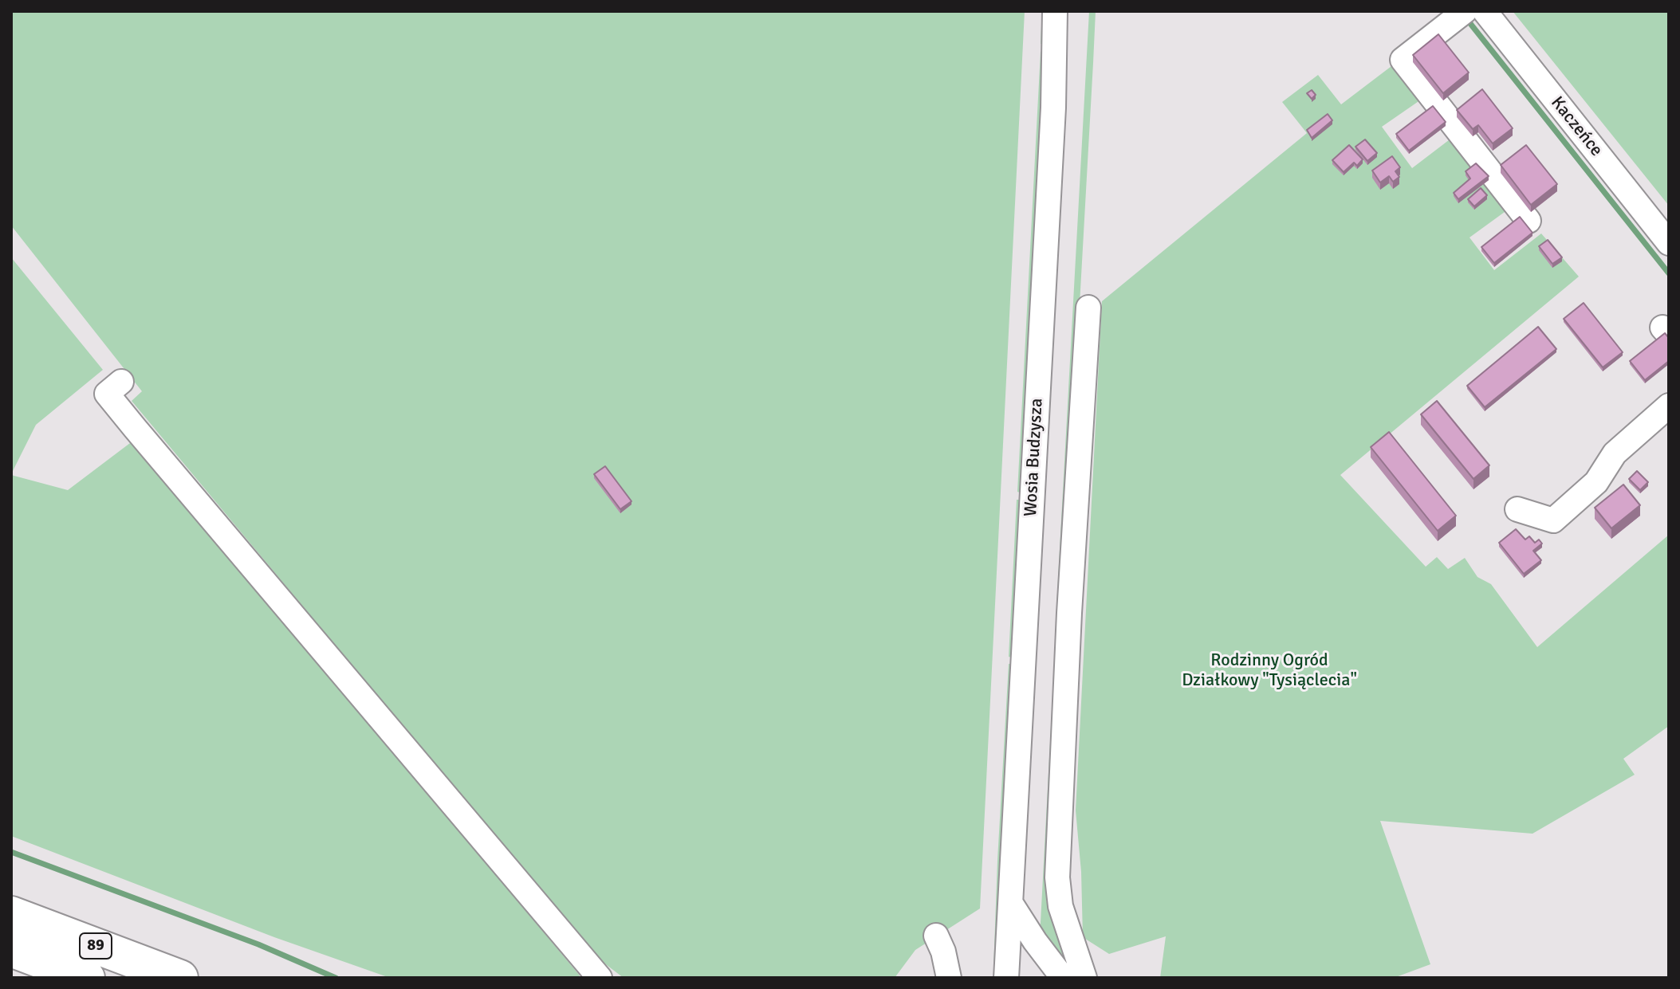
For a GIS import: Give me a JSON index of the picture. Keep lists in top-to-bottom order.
{
  "streets": {
    "highway": ["89"],
    "street": ["Kaczeńce", "Wosia Budzysza"]
  },
  "parks": ["Rodzinny Ogród Działkowy \"Tysiąclecia\""]
}
